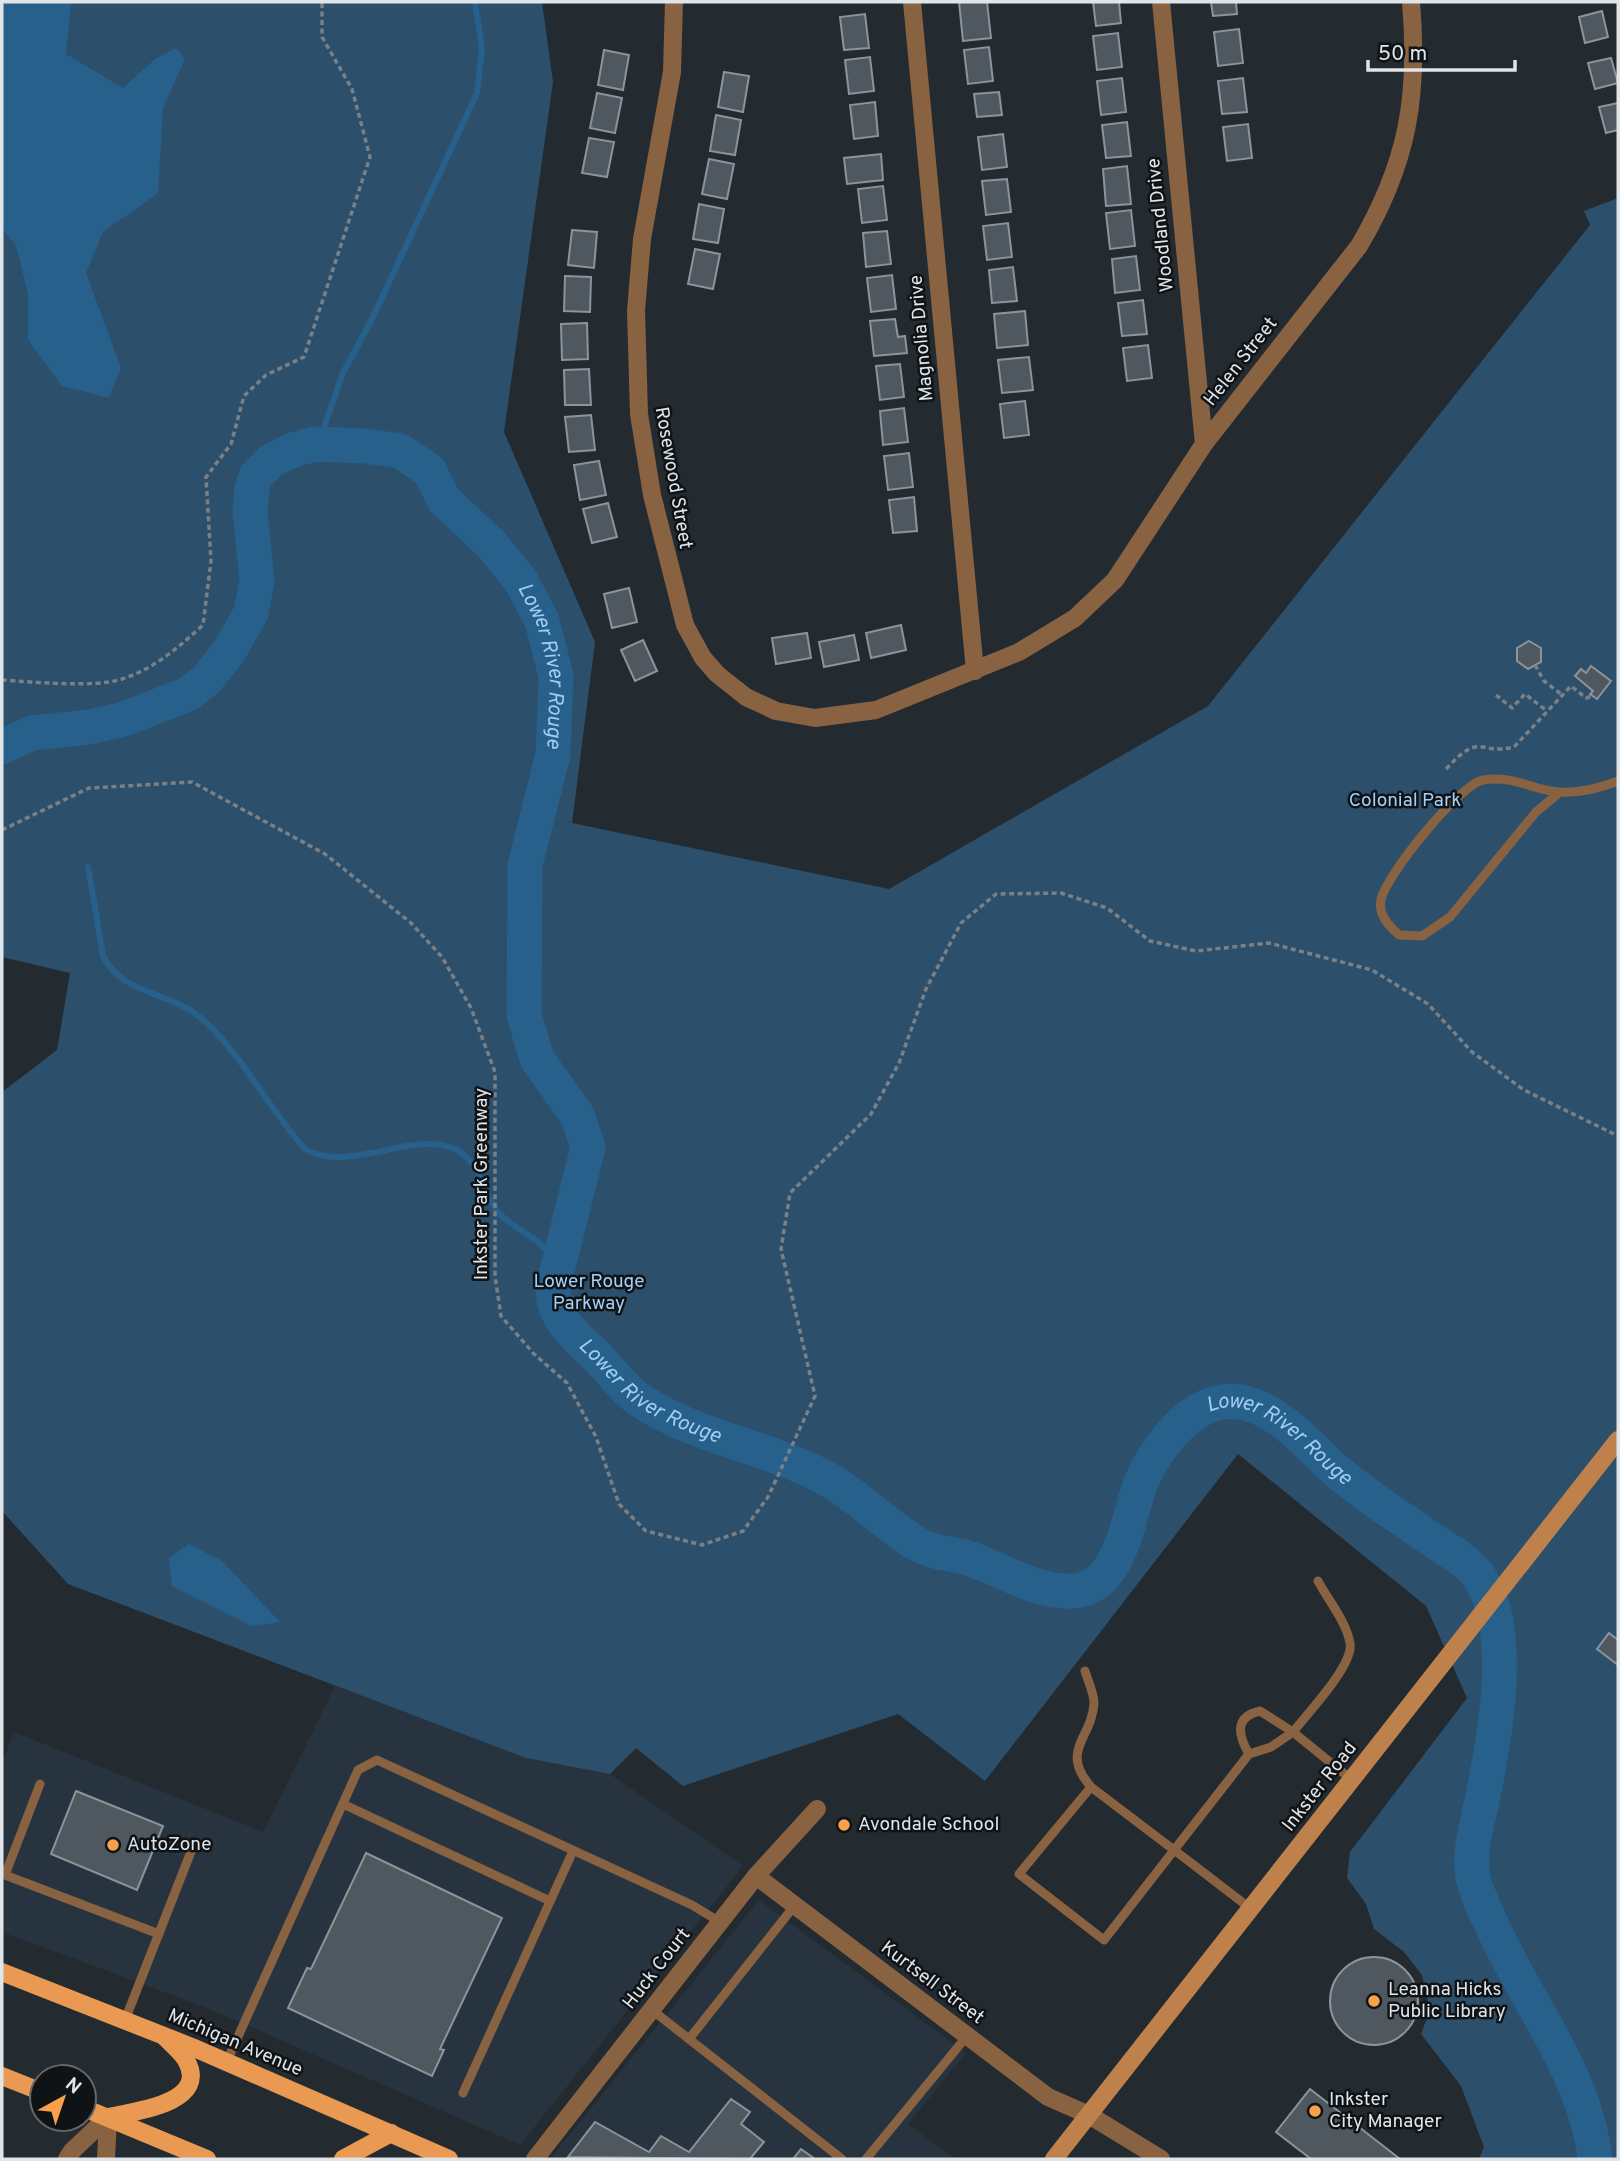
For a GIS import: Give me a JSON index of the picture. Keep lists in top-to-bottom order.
{
  "streets": {
    "main road": ["Inkster Road", "Michigan Avenue"],
    "street": [
      "Woodland Drive",
      "Magnolia Drive",
      "Helen Street",
      "Rosewood Street",
      "Huck Court",
      "Kurtsell Street"
    ],
    "path": ["Inkster Park Greenway"]
  },
  "crossings": [
    ["Woodland Drive", "Helen Street"],
    ["Magnolia Drive", "Helen Street"],
    ["Magnolia Drive", "Rosewood Street"],
    ["Helen Street", "Rosewood Street"],
    ["Inkster Road", "Kurtsell Street"],
    ["Huck Court", "Kurtsell Street"]
  ],
  "water": ["Lower River Rouge"],
  "parks": ["Colonial Park", "Lower Rouge Parkway"],
  "places": [
    "Avondale School",
    "AutoZone",
    "Leanna Hicks Public Library",
    "Inkster City Manager"
  ],
  "scale_bar": "50 m",
  "north": "top right"
}
